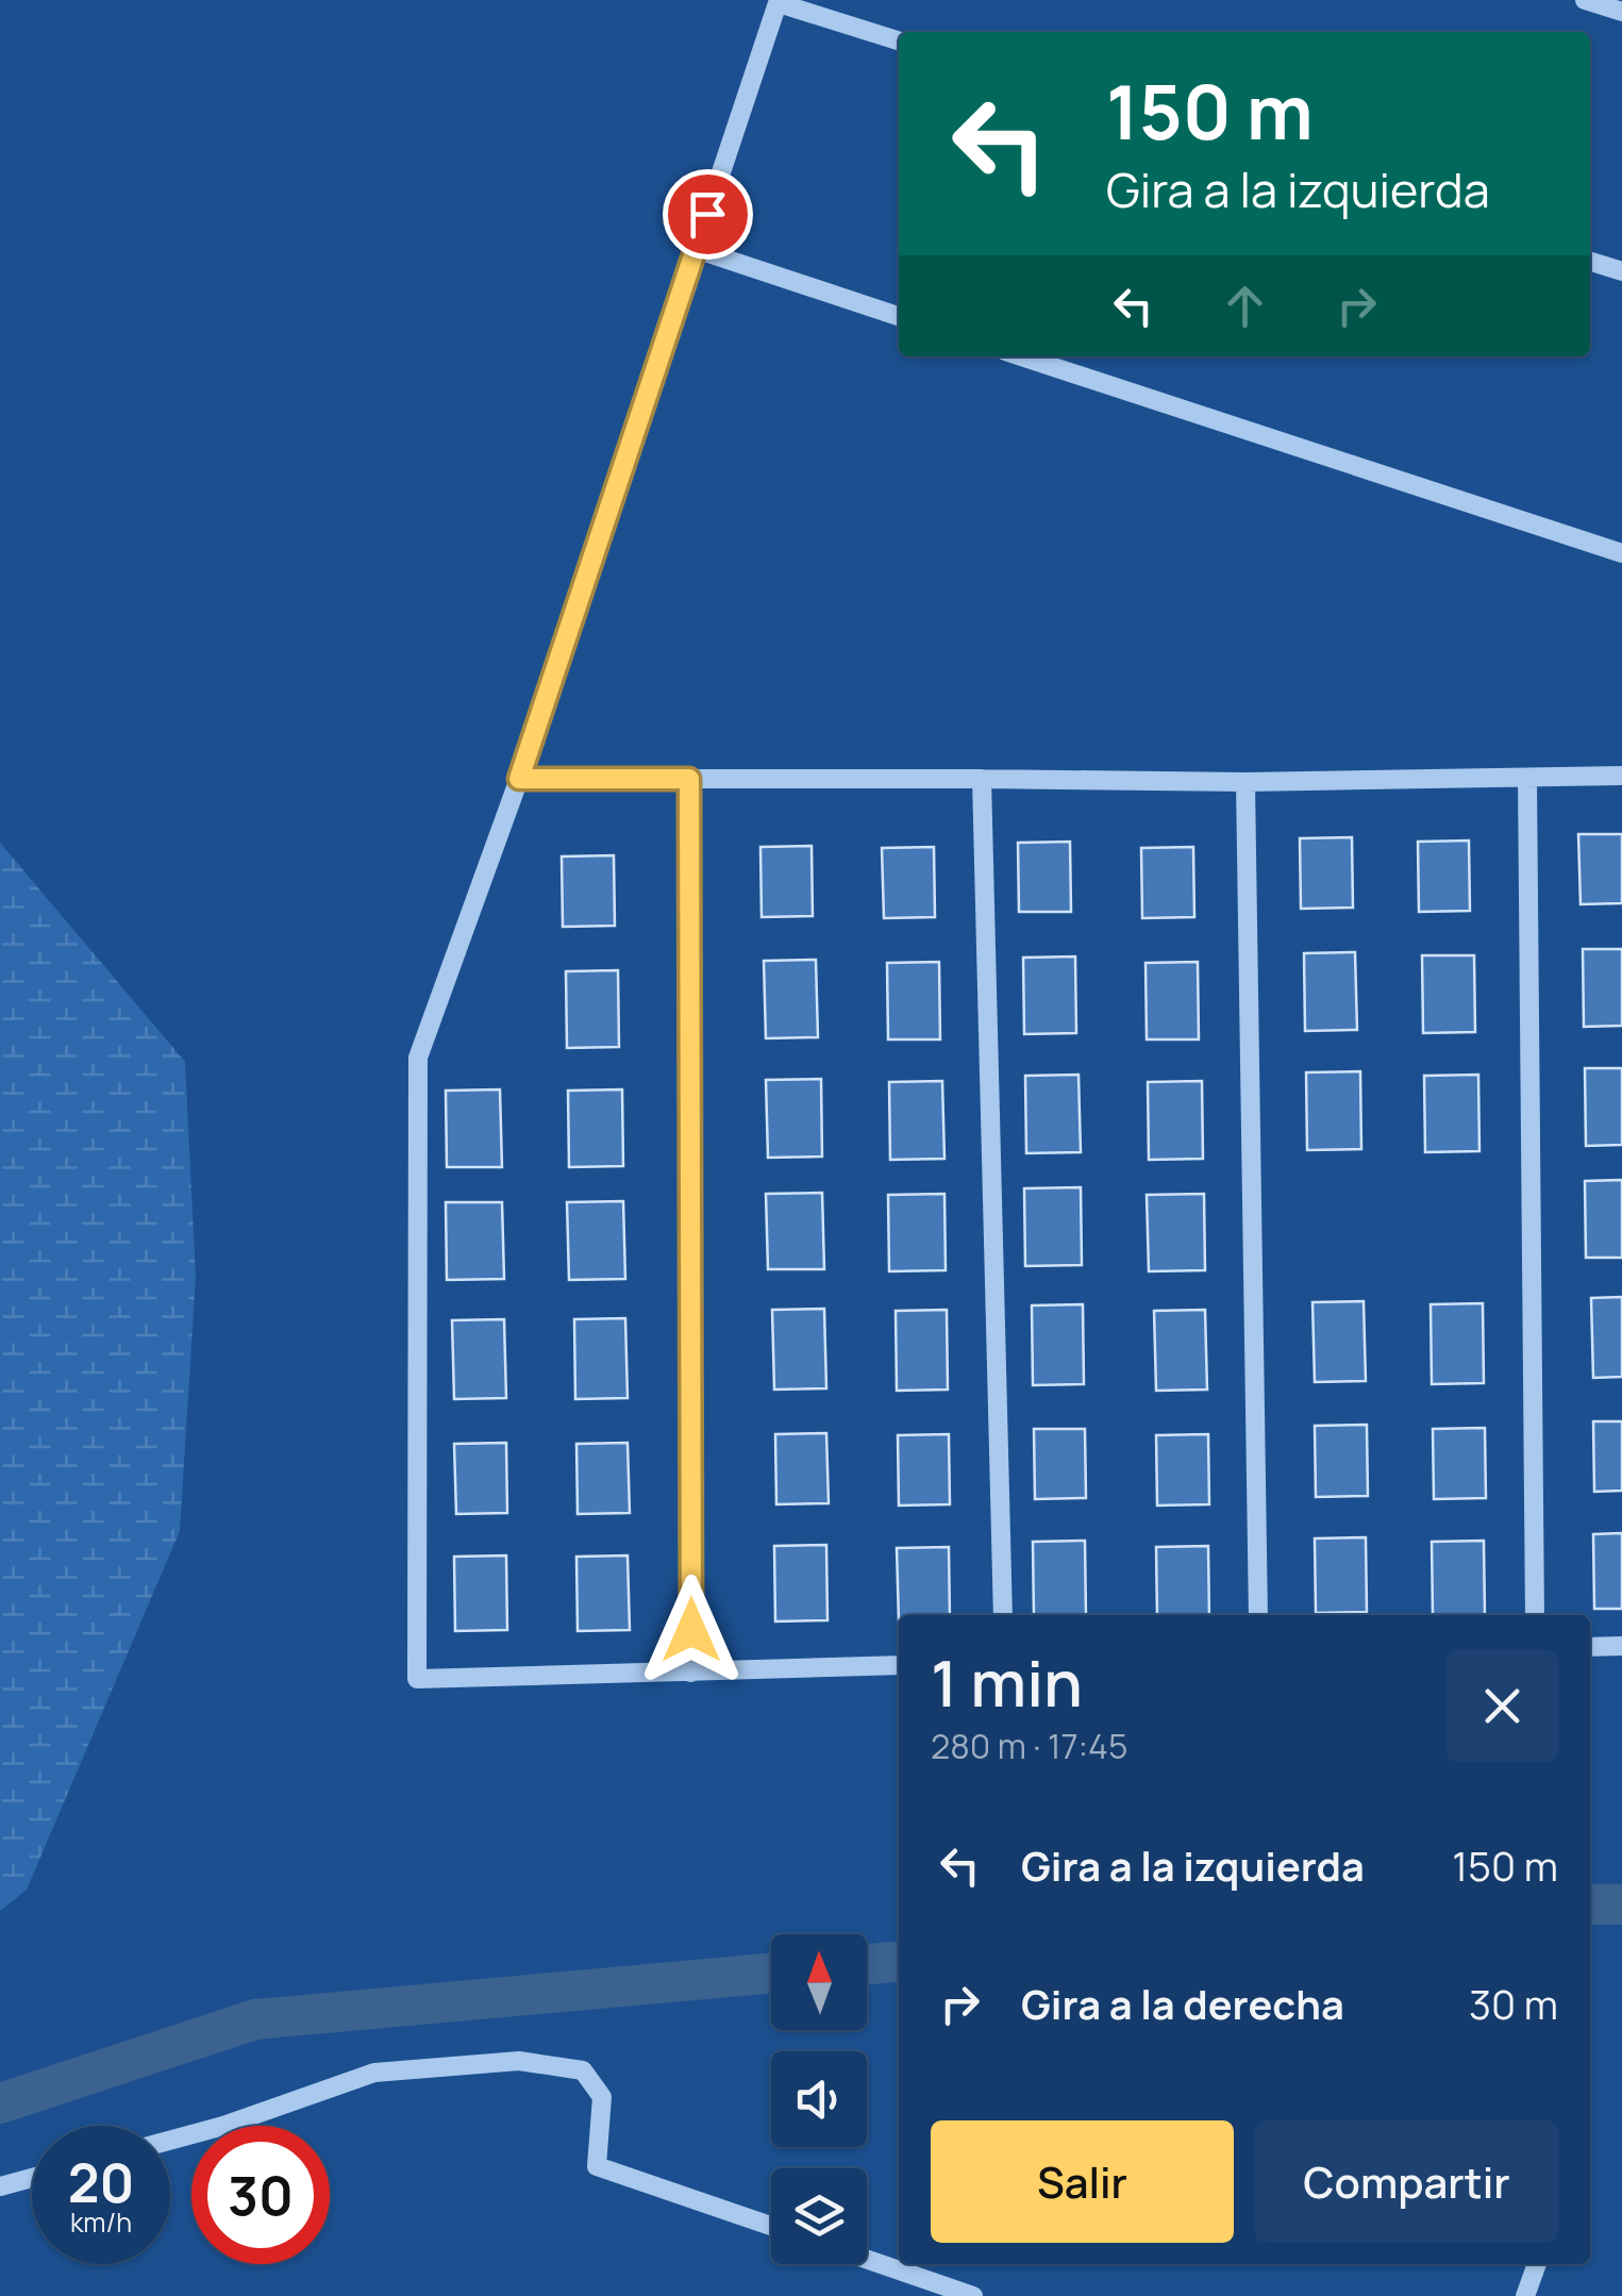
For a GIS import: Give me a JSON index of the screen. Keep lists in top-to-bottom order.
{
  "north": "top",
  "page": {
    "turn": ["150 m", "Gira a la izquierda"],
    "heading": ["1 min", "280 m · 17:45"],
    "list": [
      {
        "name": "Gira a la izquierda",
        "value": "150 m"
      },
      {
        "name": "Gira a la derecha",
        "value": "30 m"
      }
    ],
    "buttons": ["Salir", "Compartir"],
    "speed": "20 km/h",
    "limit": "30"
  }
}
